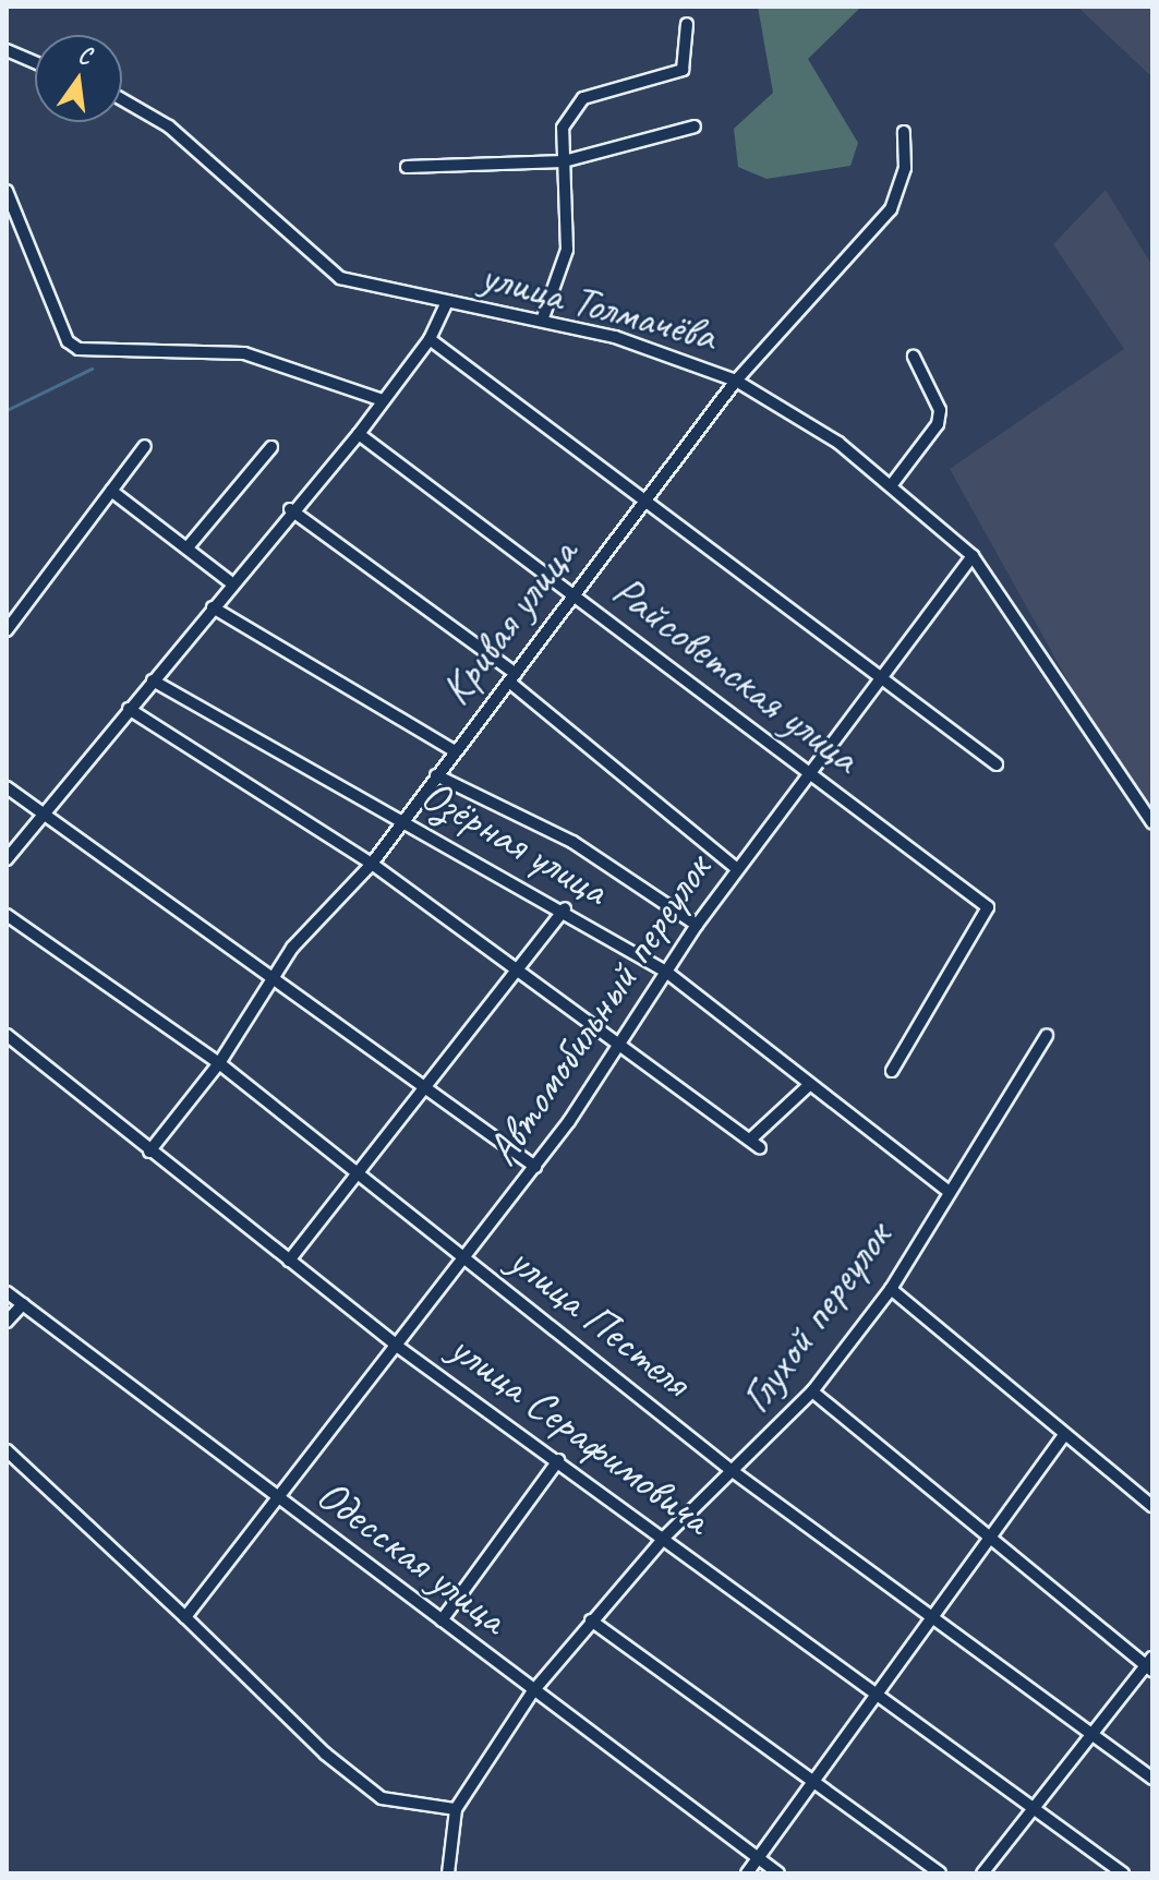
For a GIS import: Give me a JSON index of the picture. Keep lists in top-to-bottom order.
{
  "streets": {
    "street": [
      "улица Толмачёва",
      "Кривая улица",
      "Райсоветская улица",
      "Озёрная улица",
      "Автомобильный переулок",
      "Глухой переулок",
      "улица Пестеля",
      "улица Серафимовича",
      "Одесская улица"
    ]
  },
  "crossings": [
    ["улица Толмачёва", "Кривая улица"],
    ["улица Толмачёва", "Автомобильный переулок"],
    ["Кривая улица", "Райсоветская улица"],
    ["Кривая улица", "Озёрная улица"],
    ["Кривая улица", "улица Пестеля"],
    ["Кривая улица", "улица Серафимовича"],
    ["Райсоветская улица", "Автомобильный переулок"],
    ["Озёрная улица", "Автомобильный переулок"],
    ["Озёрная улица", "Глухой переулок"],
    ["Автомобильный переулок", "улица Пестеля"],
    ["Автомобильный переулок", "улица Серафимовича"],
    ["Автомобильный переулок", "Одесская улица"],
    ["Глухой переулок", "улица Пестеля"],
    ["Глухой переулок", "улица Серафимовича"],
    ["Глухой переулок", "Одесская улица"]
  ],
  "north": "top"
}
